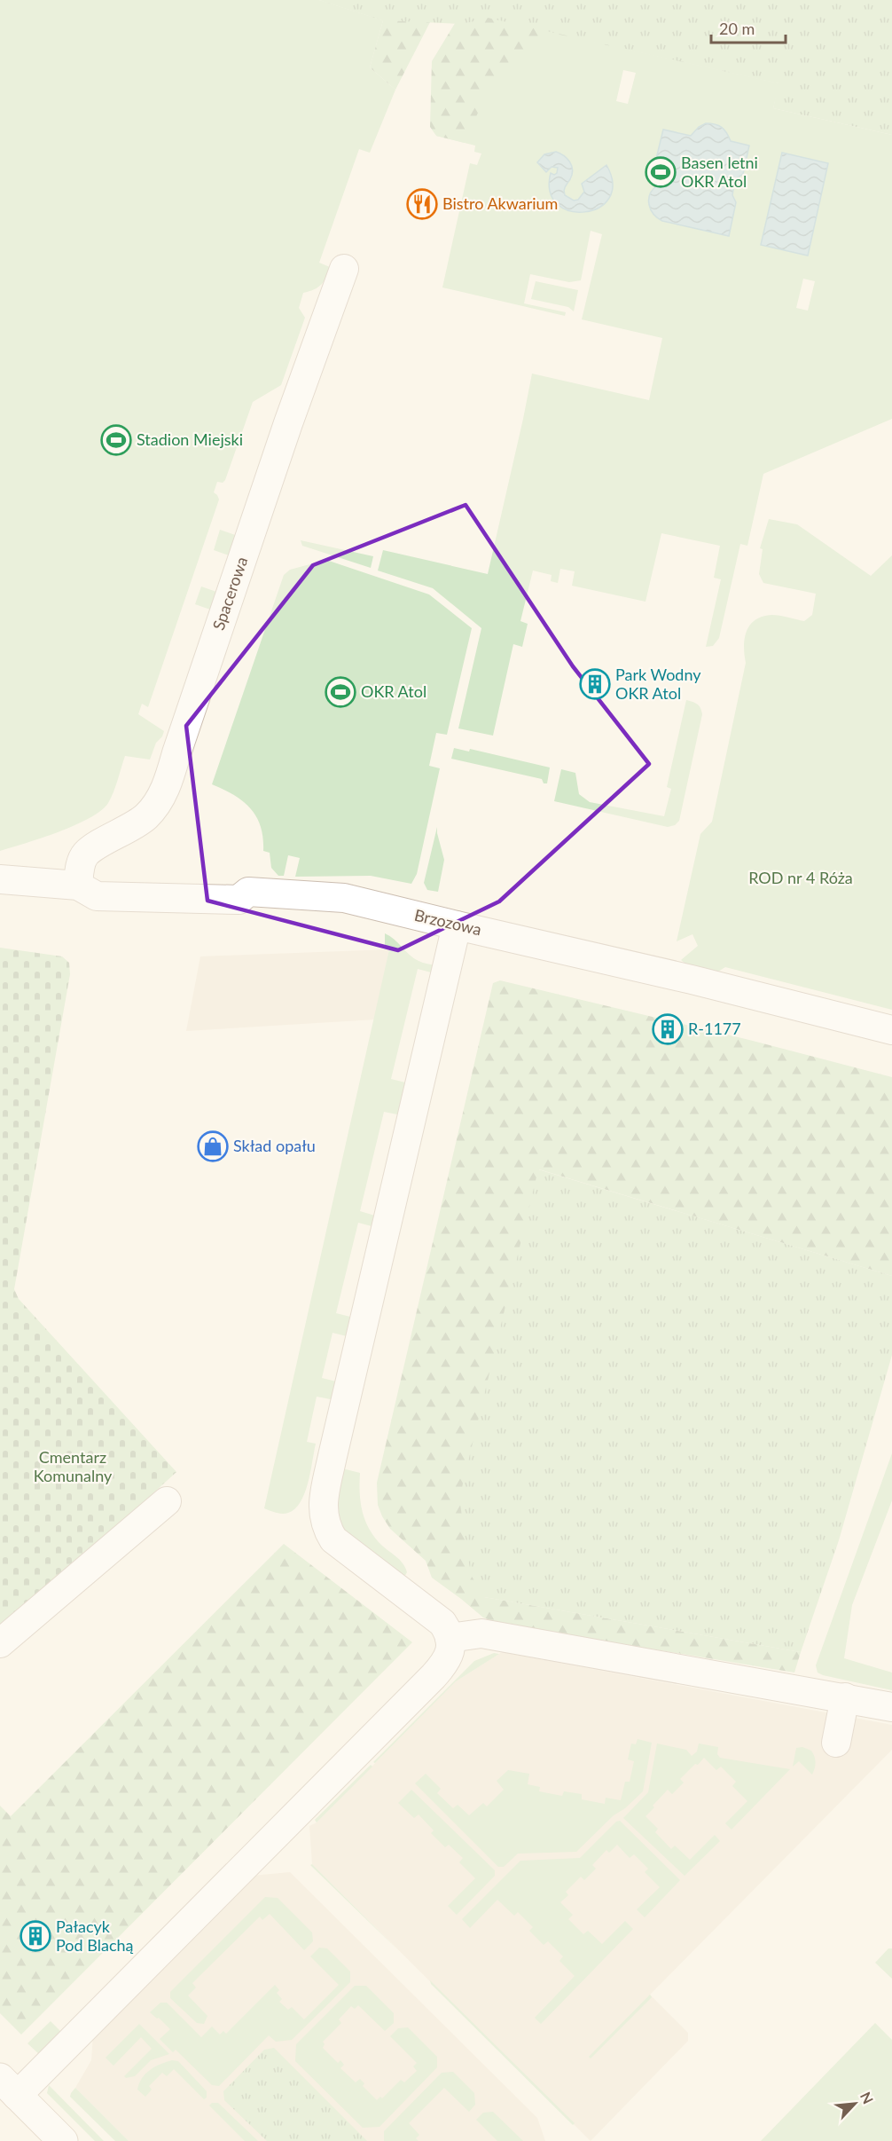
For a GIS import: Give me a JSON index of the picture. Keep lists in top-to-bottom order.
{
  "streets": {
    "street": ["Spacerowa", "Brzozowa"]
  },
  "crossings": [
    ["Spacerowa", "Brzozowa"]
  ],
  "parks": ["ROD nr 4 Róża", "Cmentarz Komunalny"],
  "places": {
    "sports": ["Basen letni OKR Atol", "Stadion Miejski", "OKR Atol"],
    "restaurant": ["Bistro Akwarium"],
    "building": ["Park Wodny OKR Atol", "R-1177", "Pałacyk Pod Blachą"],
    "shop": ["Skład opału"]
  },
  "scale_bar": "20 m",
  "north": "top right"
}
